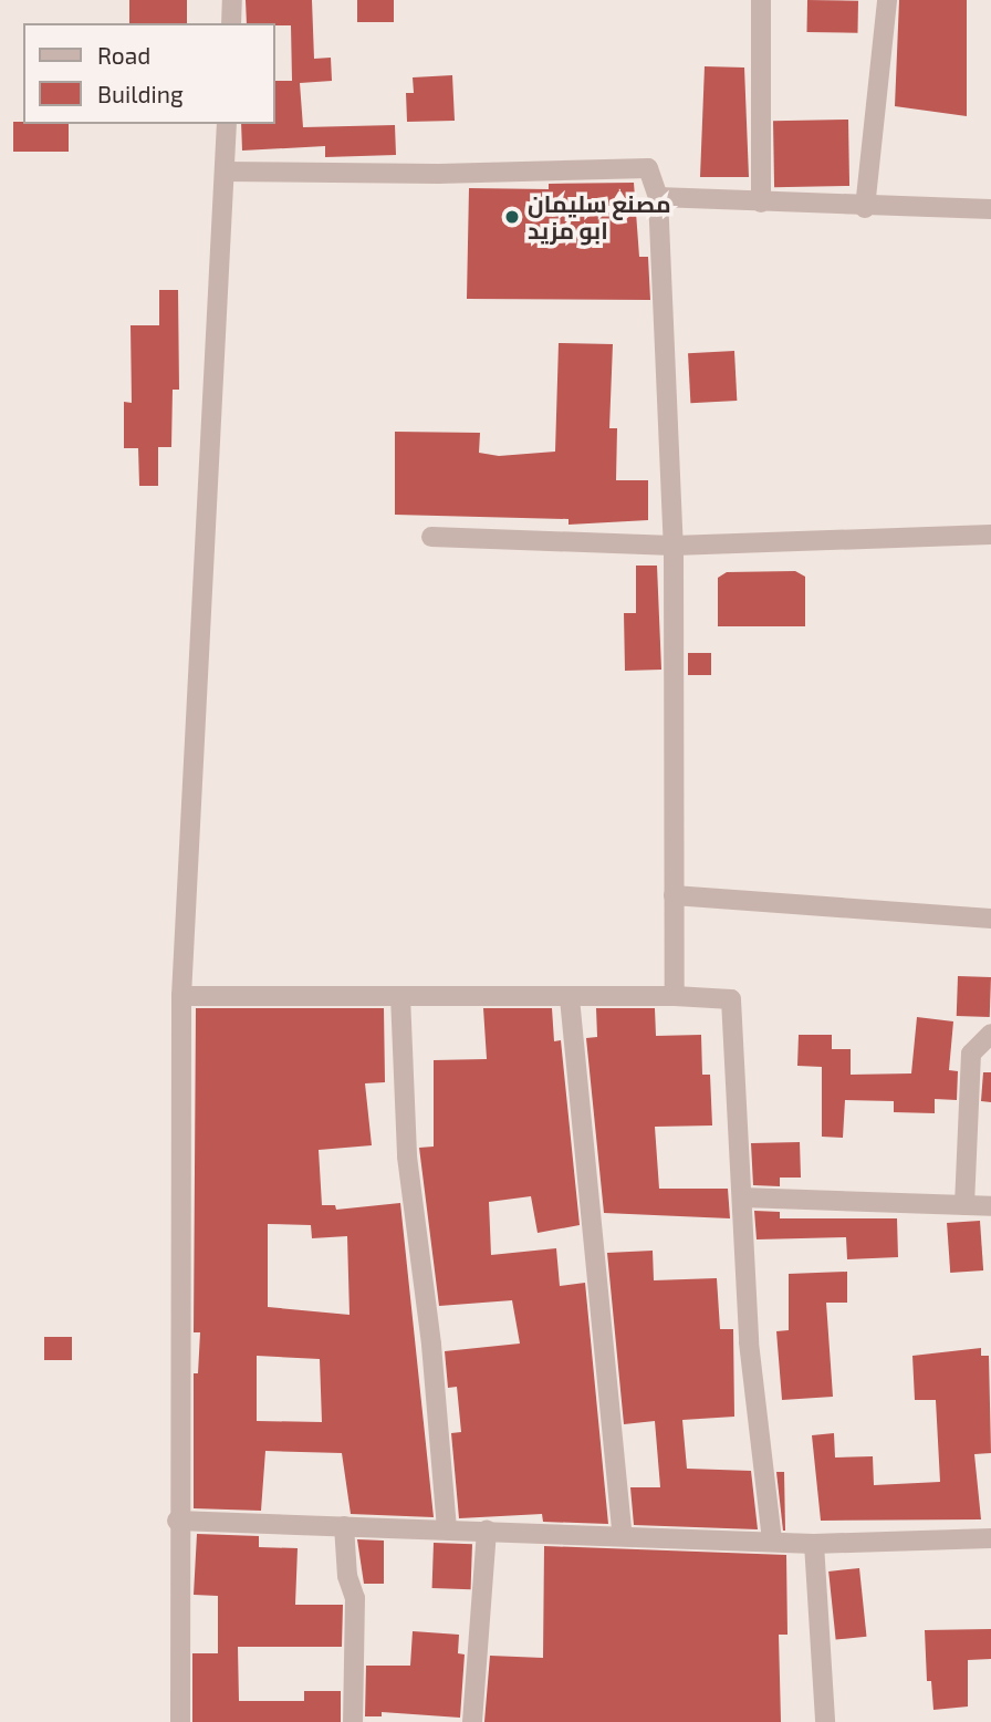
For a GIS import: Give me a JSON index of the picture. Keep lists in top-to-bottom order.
{
  "places": ["مصنع سليمان ابو مزيد"],
  "legend": ["Road", "Building"]
}
